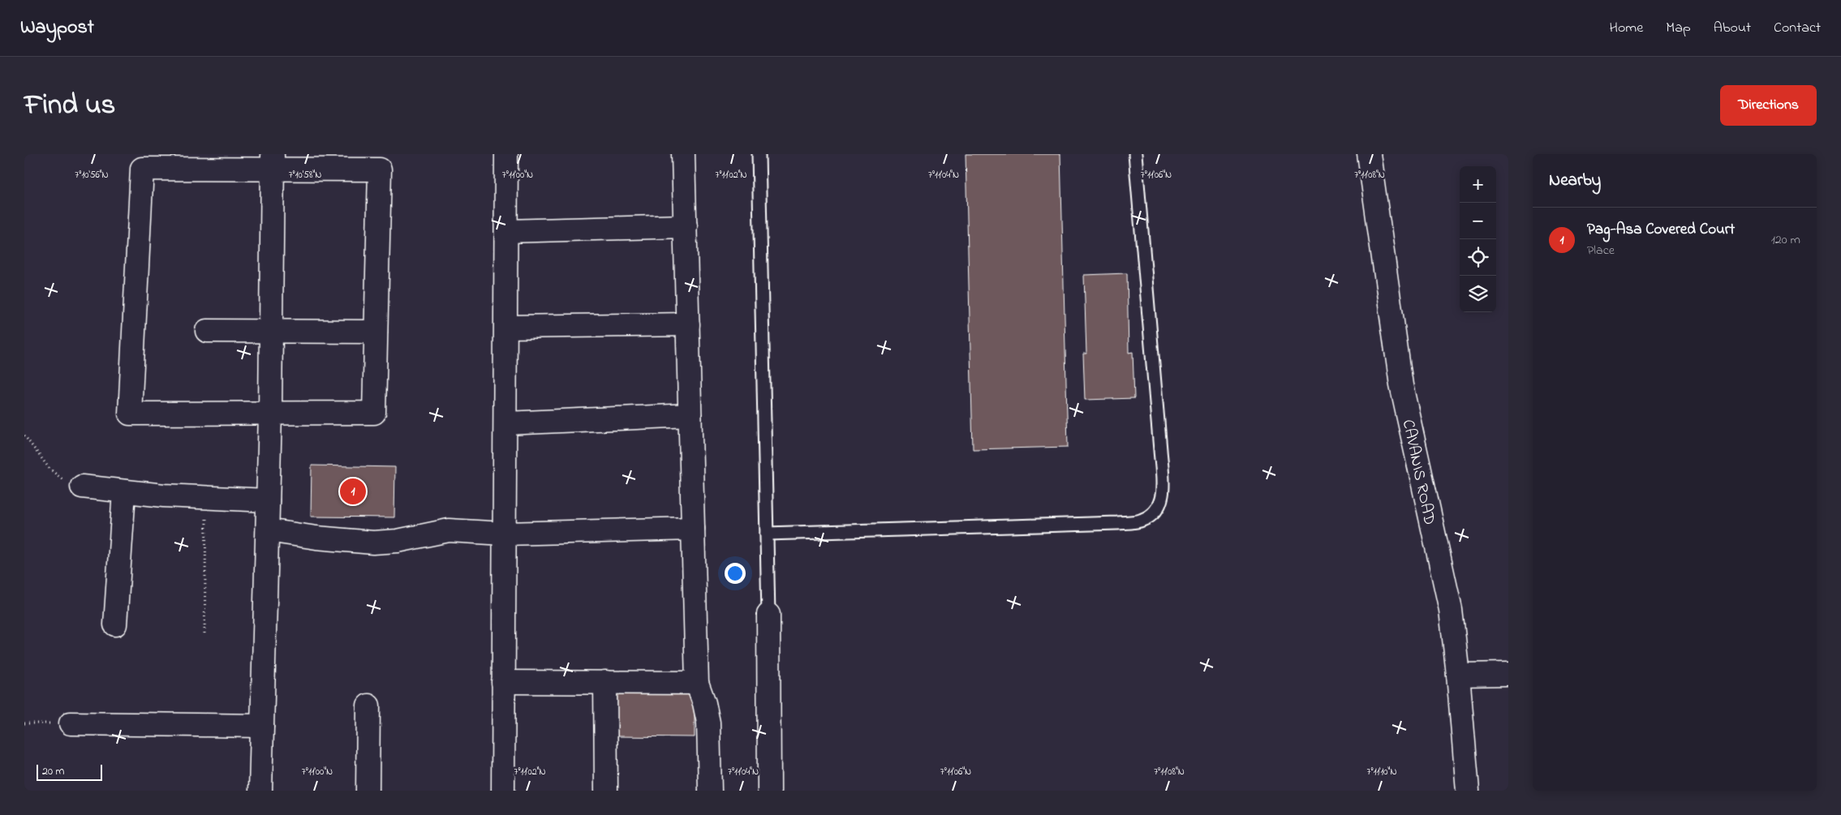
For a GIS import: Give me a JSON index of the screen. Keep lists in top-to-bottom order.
{
  "streets": {
    "street": ["CAVANIS ROAD"]
  },
  "scale_bar": "20 m",
  "page": {
    "header": "Waypost",
    "nav": [
      "Home",
      "Map",
      "About",
      "Contact"
    ],
    "title": "Find us",
    "buttons": "Directions",
    "heading": "Nearby",
    "map_buttons": ["+", "−"],
    "list": [
      {
        "mark": "1",
        "name": "Pag-Asa Covered Court",
        "note": "Place",
        "value": "120 m"
      }
    ],
    "pins": "1",
    "scale": "20 m"
  },
  "coordinates": [
    "7°10'56\"N",
    "7°10'58\"N",
    "7°11'00\"N",
    "7°11'02\"N",
    "7°11'04\"N",
    "7°11'06\"N",
    "7°11'08\"N",
    "7°11'10\"N"
  ]
}
